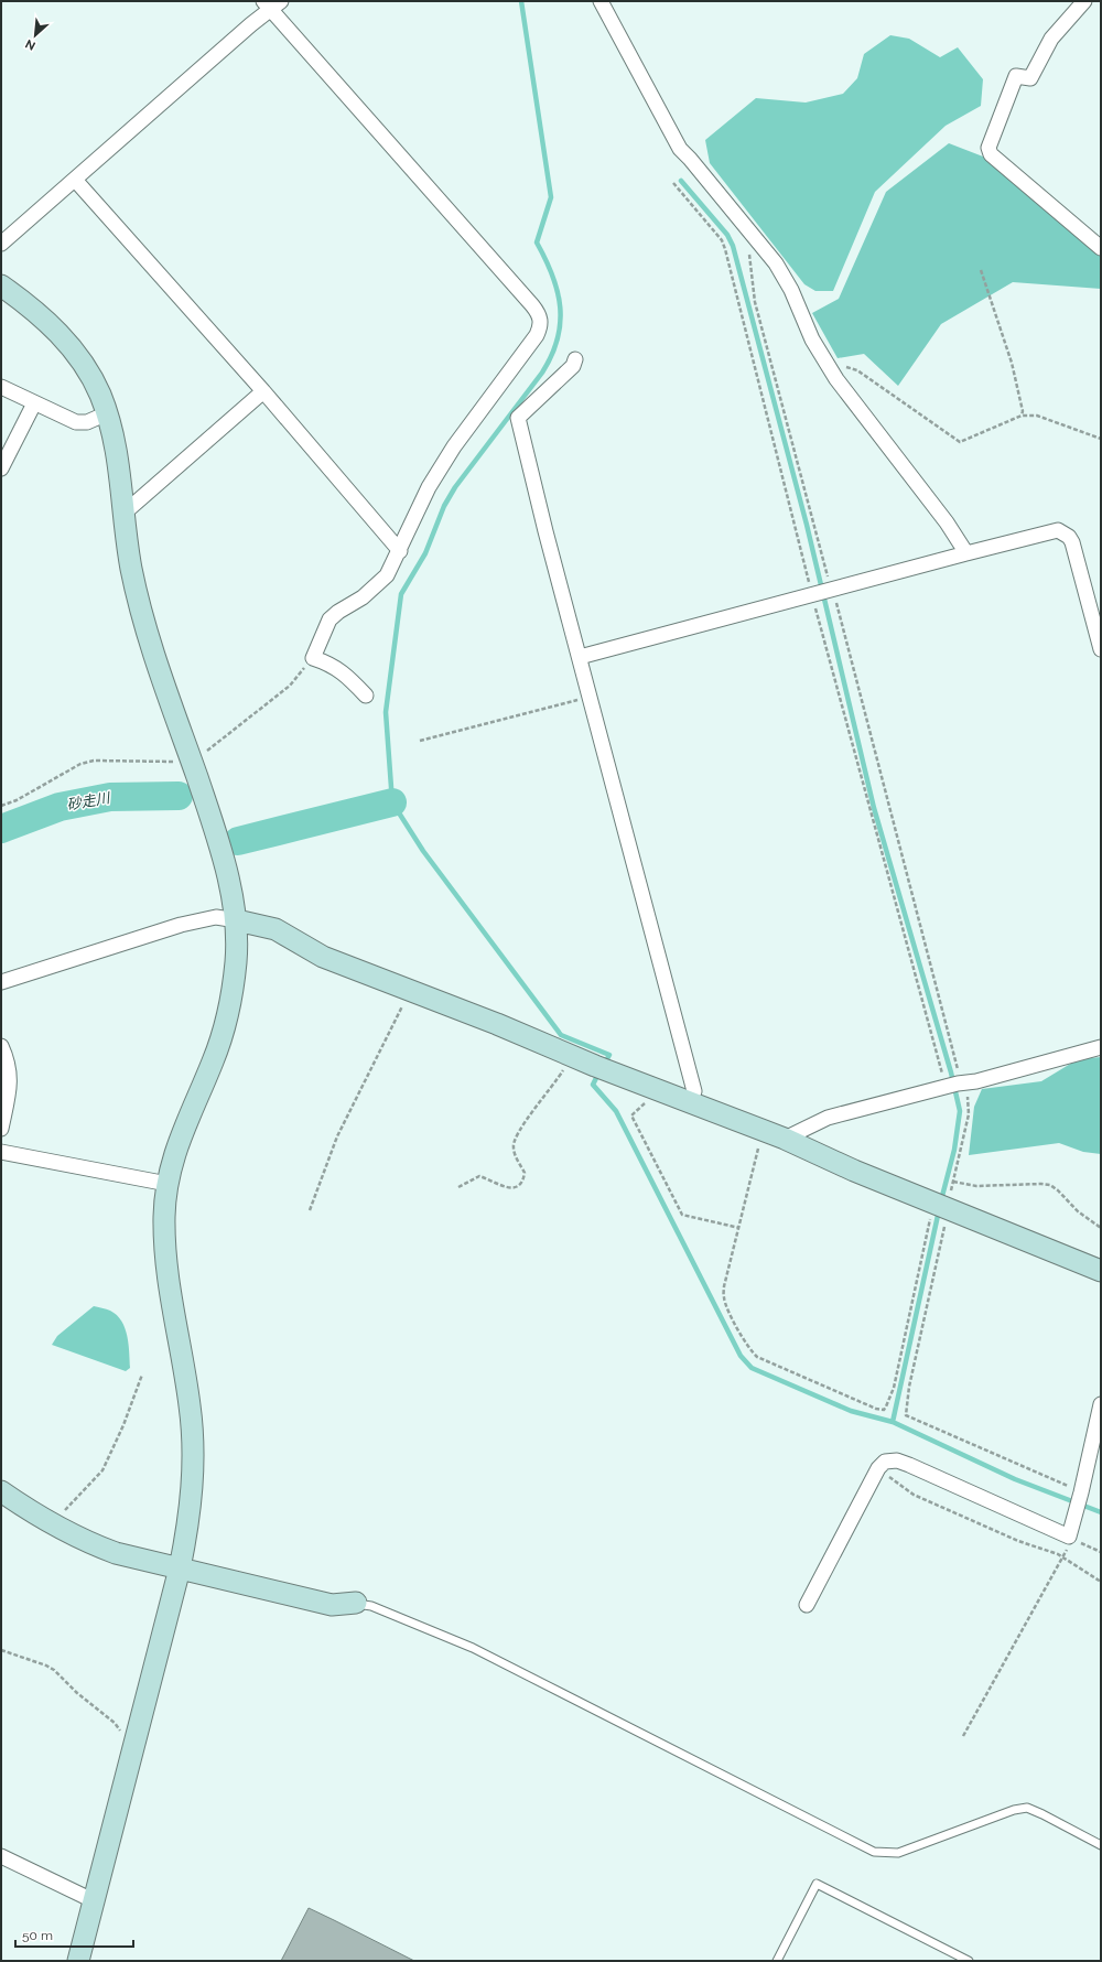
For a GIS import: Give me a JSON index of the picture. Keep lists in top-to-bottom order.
{
  "water": ["砂走川"],
  "scale_bar": "50 m",
  "north": "bottom left"
}
